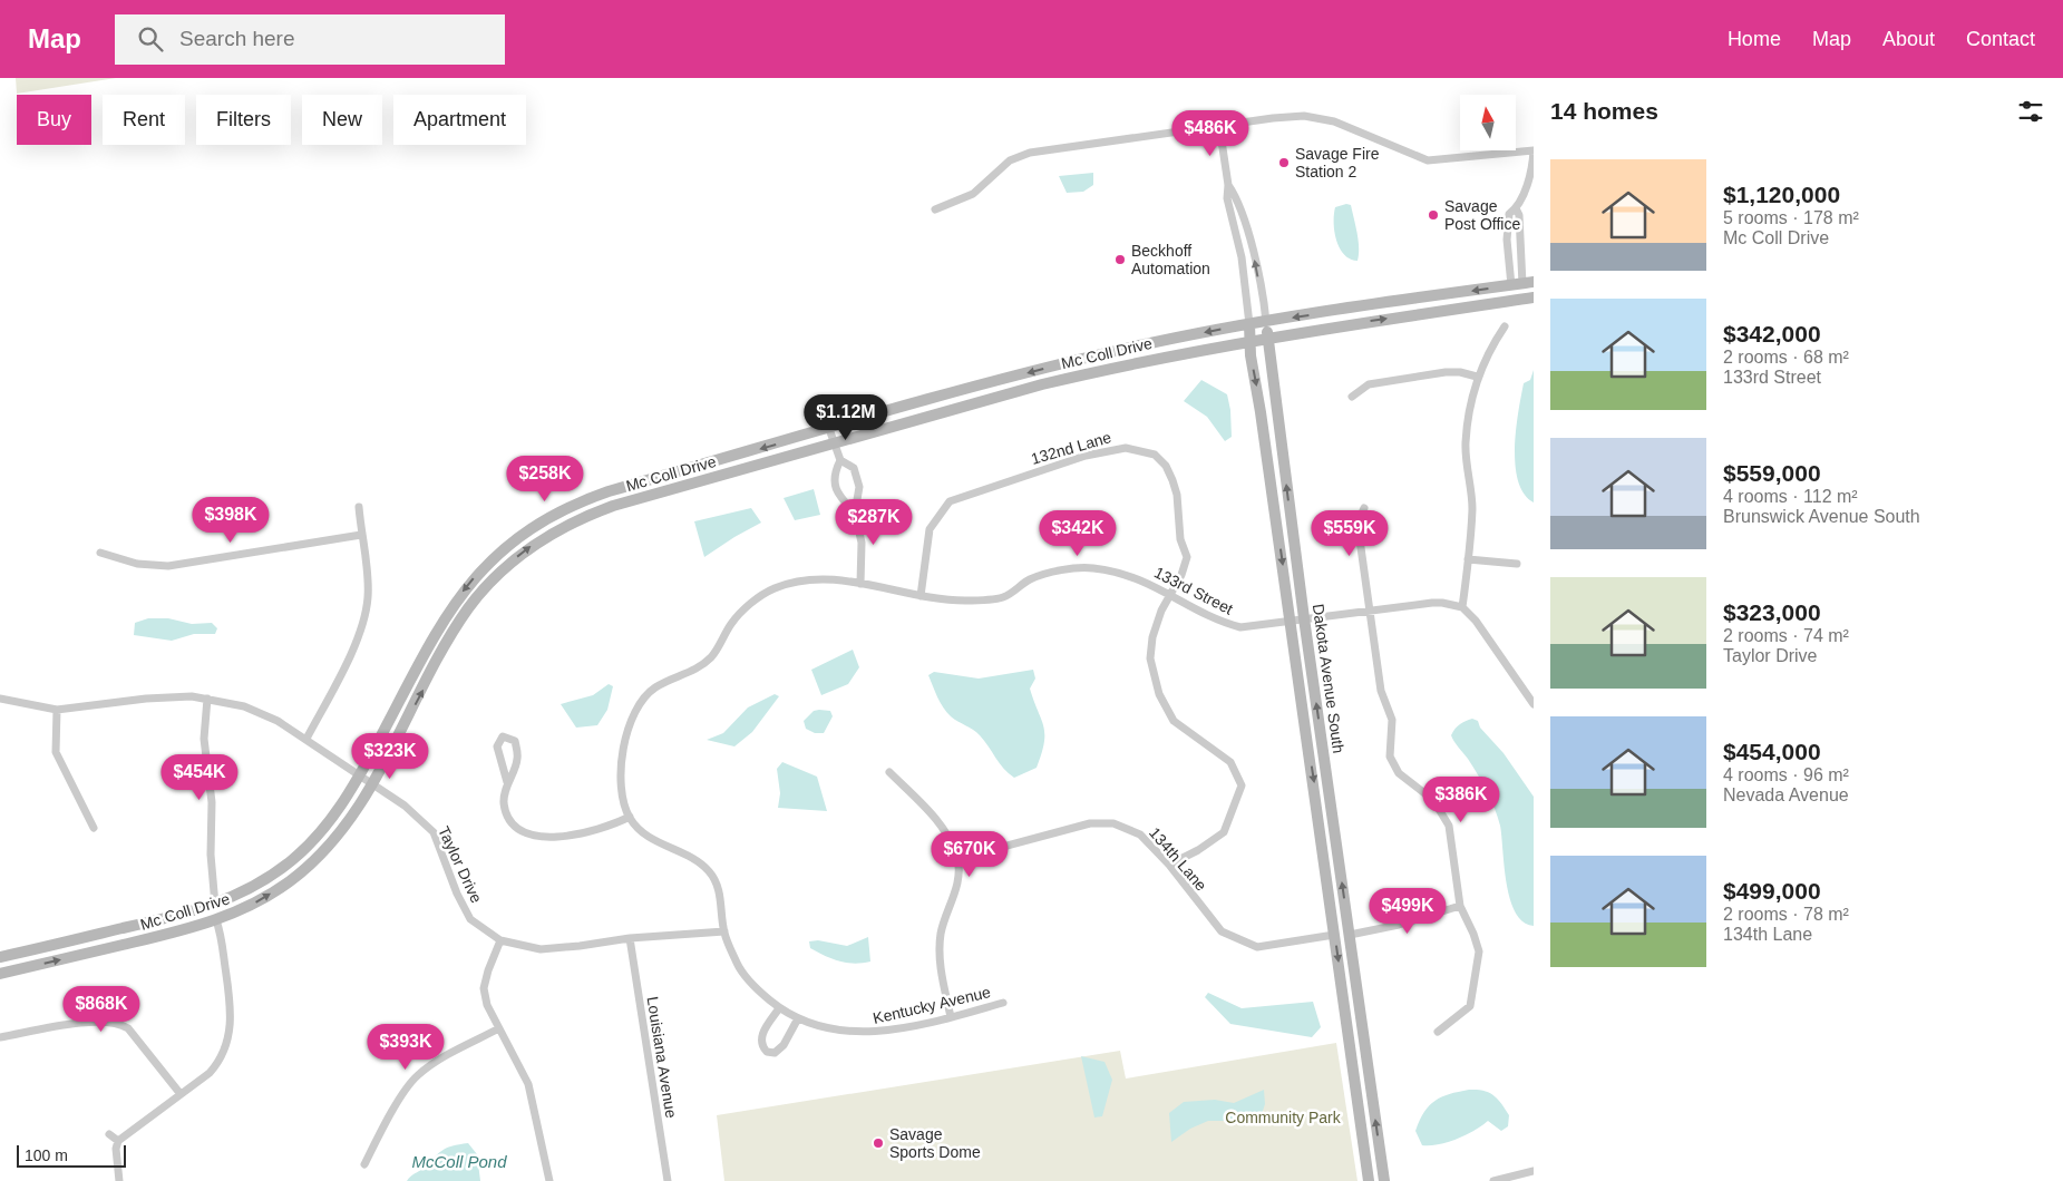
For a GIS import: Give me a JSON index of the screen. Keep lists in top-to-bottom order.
{
  "streets": {
    "main road": ["Mc Coll Drive", "Dakota Avenue South"],
    "street": [
      "132nd Lane",
      "133rd Street",
      "134th Lane",
      "Taylor Drive",
      "Kentucky Avenue",
      "Louisiana Avenue"
    ]
  },
  "crossings": [
    ["Mc Coll Drive", "Dakota Avenue South"],
    ["Mc Coll Drive", "Taylor Drive"],
    ["132nd Lane", "133rd Street"],
    ["132nd Lane", "134th Lane"],
    ["133rd Street", "Dakota Avenue South"],
    ["Dakota Avenue South", "134th Lane"],
    ["Taylor Drive", "Kentucky Avenue"],
    ["Taylor Drive", "Louisiana Avenue"]
  ],
  "water": ["McColl Pond"],
  "parks": ["Community Park"],
  "places": [
    "Savage Fire Station 2",
    "Savage Post Office",
    "Beckhoff Automation",
    "Savage Sports Dome"
  ],
  "scale_bar": "100 m",
  "north": "top",
  "page": {
    "header": "Map",
    "search": "Search here",
    "nav": [
      "Home",
      "Map",
      "About",
      "Contact"
    ],
    "heading": "14 homes",
    "chip": [
      "Buy",
      "Rent",
      "Filters",
      "New",
      "Apartment"
    ],
    "price": [
      "$486K",
      "$1.12M",
      "$258K",
      "$398K",
      "$287K",
      "$342K",
      "$559K",
      "$323K",
      "$454K",
      "$386K",
      "$670K",
      "$499K",
      "$868K",
      "$393K"
    ],
    "list": [
      {
        "name": "$1,120,000",
        "note": "5 rooms · 178 m² · Mc Coll Drive"
      },
      {
        "name": "$342,000",
        "note": "2 rooms · 68 m² · 133rd Street"
      },
      {
        "name": "$559,000",
        "note": "4 rooms · 112 m² · Brunswick Avenue South"
      },
      {
        "name": "$323,000",
        "note": "2 rooms · 74 m² · Taylor Drive"
      },
      {
        "name": "$454,000",
        "note": "4 rooms · 96 m² · Nevada Avenue"
      },
      {
        "name": "$499,000",
        "note": "2 rooms · 78 m² · 134th Lane"
      }
    ],
    "scale": "100 m"
  }
}
